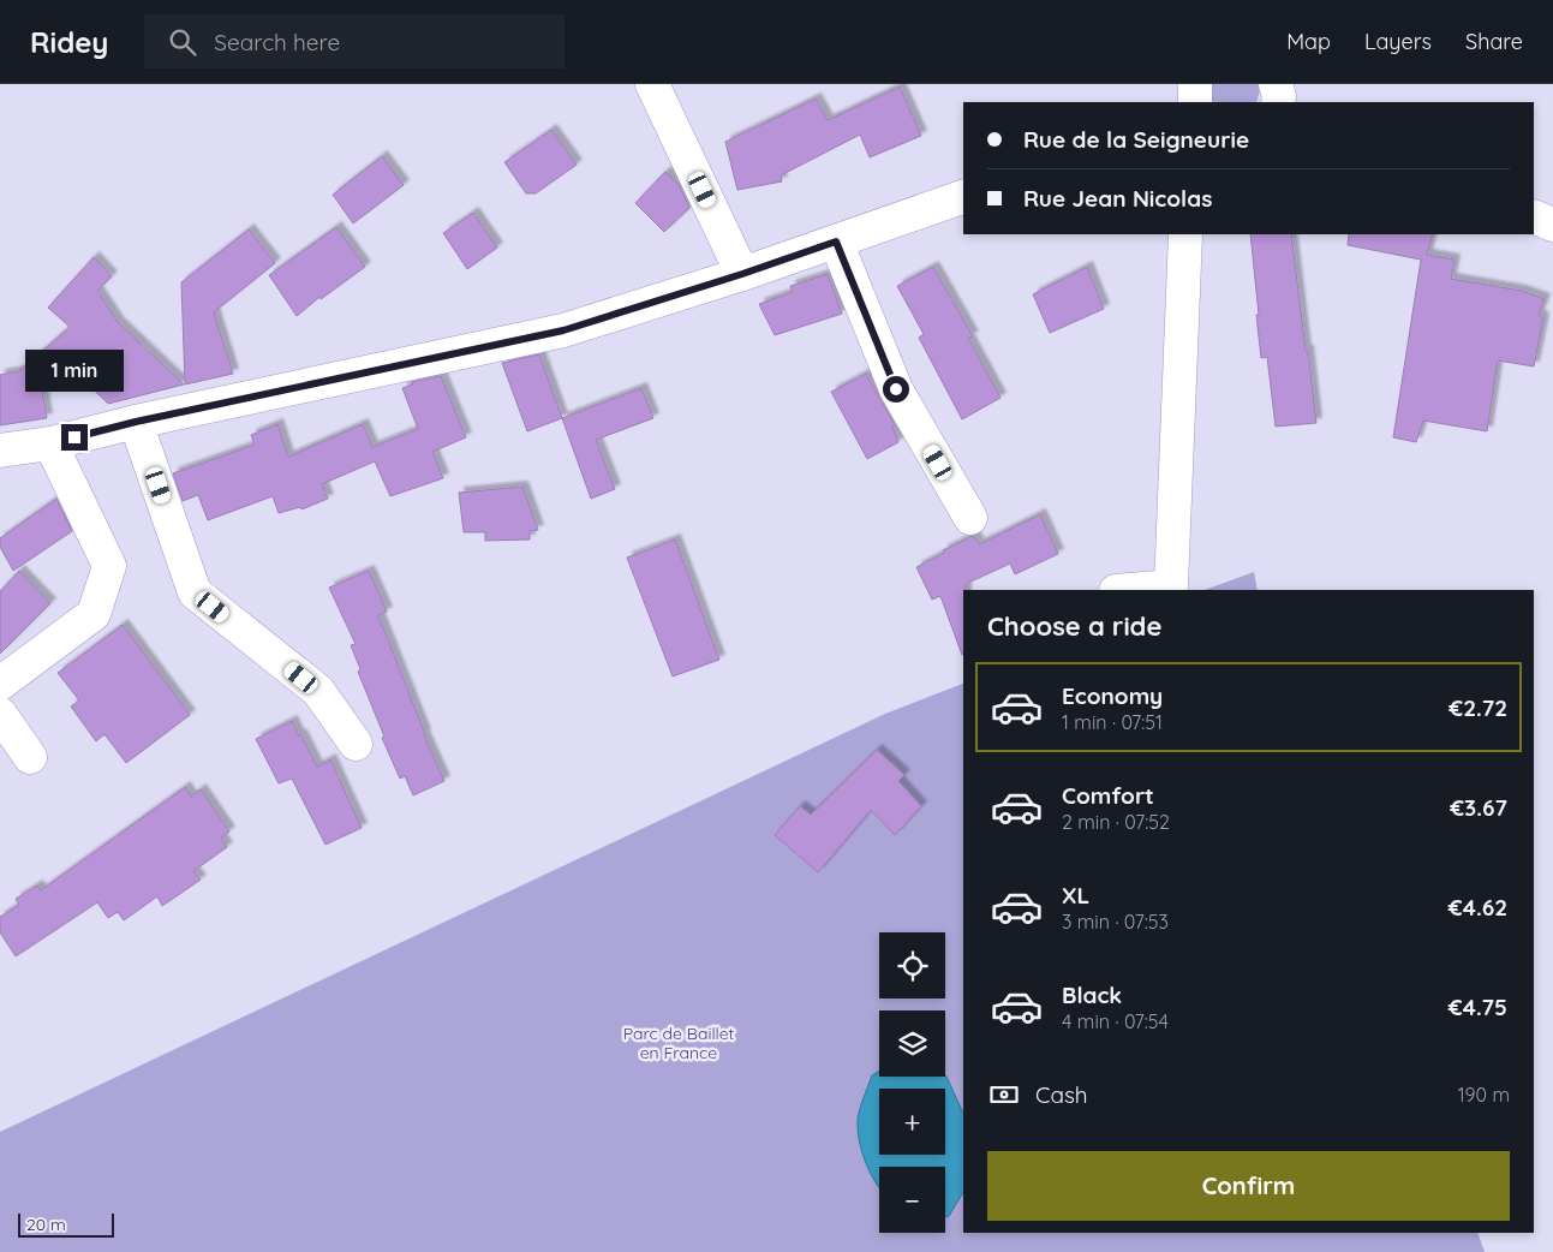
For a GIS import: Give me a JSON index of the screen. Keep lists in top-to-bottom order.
{
  "parks": ["Parc de Baillet en France"],
  "scale_bar": "20 m",
  "page": {
    "header": "Ridey",
    "search": "Search here",
    "nav": ["Map", "Layers", "Share"],
    "banner": ["Rue de la Seigneurie", "Rue Jean Nicolas"],
    "bubble": "1 min",
    "heading": "Choose a ride",
    "list": [
      {
        "name": "Economy",
        "note": "1 min · 07:51",
        "value": "€2.72"
      },
      {
        "name": "Comfort",
        "note": "2 min · 07:52",
        "value": "€3.67"
      },
      {
        "name": "XL",
        "note": "3 min · 07:53",
        "value": "€4.62"
      },
      {
        "name": "Black",
        "note": "4 min · 07:54",
        "value": "€4.75"
      }
    ],
    "map_buttons": ["+", "−"],
    "pay": ["Cash", "190 m"],
    "buttons": "Confirm",
    "scale": "20 m"
  }
}
